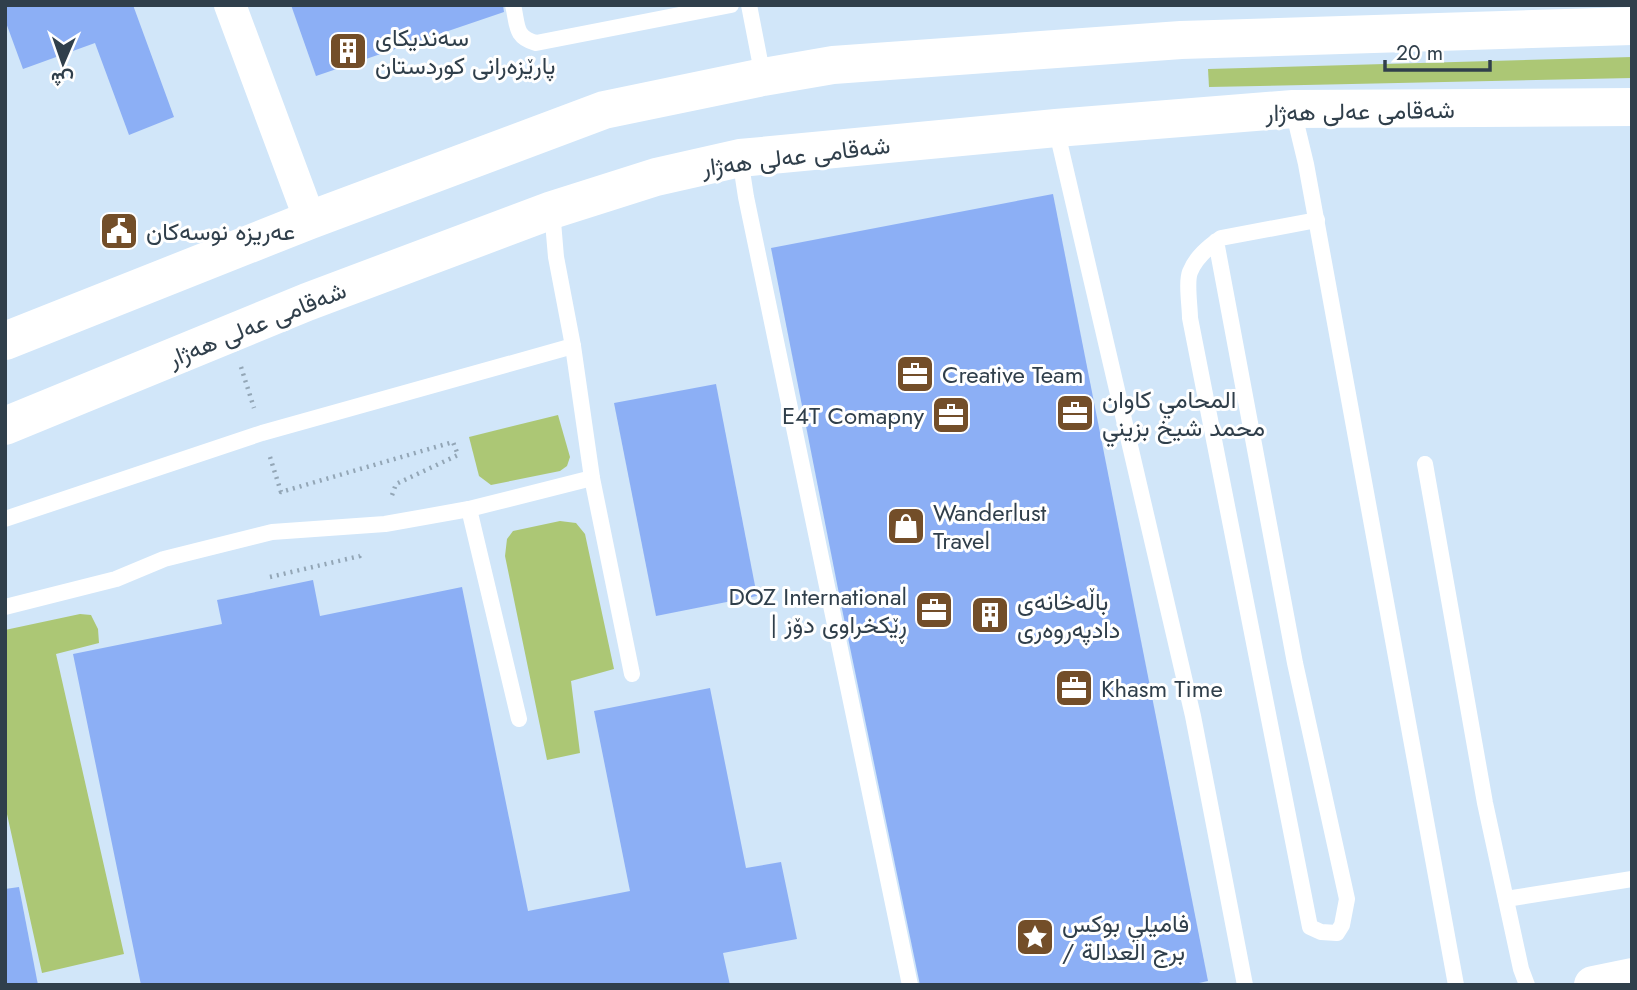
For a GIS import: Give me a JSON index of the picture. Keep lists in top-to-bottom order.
{
  "streets": {
    "main road": ["شەقامی عەلی هەژار"]
  },
  "places": {
    "building": ["سەندیکای پارێزەرانی کوردستان", "باڵەخانەی دادپەروەری"],
    "public building": ["عەریزە نوسەکان"],
    "office": [
      "Creative Team",
      "المحامي كاوان محمد شيخ بزيني",
      "E4T Comapny",
      "DOZ International | ڕێکخراوی دۆز",
      "Khasm Time"
    ],
    "shop": ["Wanderlust Travel"],
    "place": ["فاميلي بوكس / برج العدالة"]
  },
  "scale_bar": "20 m",
  "north": "bottom"
}
